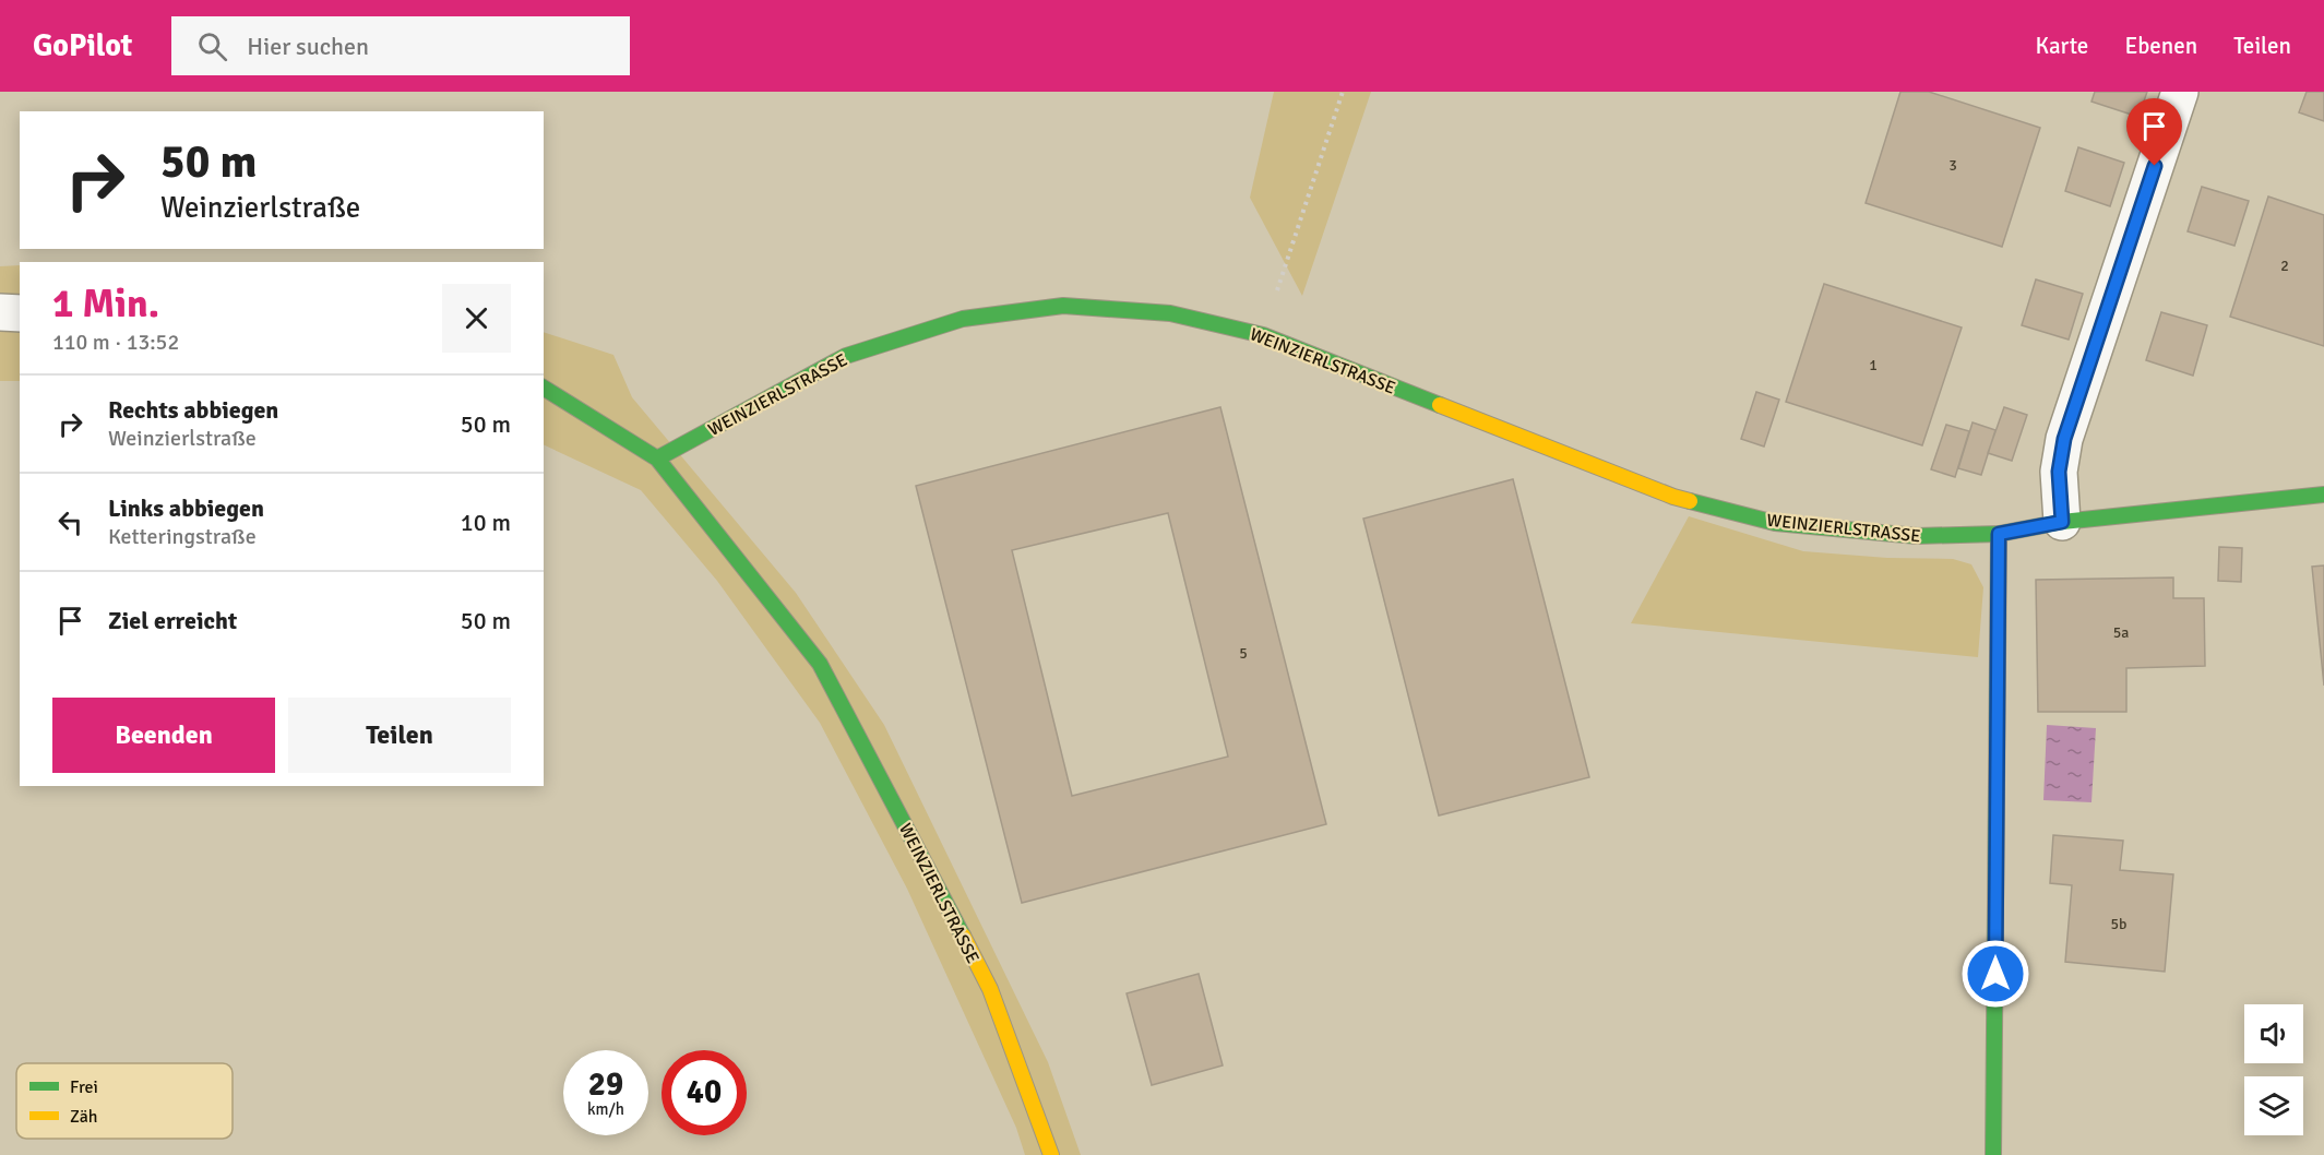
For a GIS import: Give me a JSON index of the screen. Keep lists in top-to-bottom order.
{
  "streets": {
    "street": ["WEINZIERLSTRASSE"]
  },
  "house_numbers": [
    "3",
    "2",
    "1",
    "5a",
    "5",
    "5b"
  ],
  "legend": ["Frei", "Zäh"],
  "page": {
    "header": "GoPilot",
    "search": "Hier suchen",
    "nav": ["Karte", "Ebenen", "Teilen"],
    "turn": ["50 m", "Weinzierlstraße"],
    "heading": ["1 Min.", "110 m · 13:52"],
    "list": [
      {
        "name": "Rechts abbiegen",
        "note": "Weinzierlstraße",
        "value": "50 m"
      },
      {
        "name": "Links abbiegen",
        "note": "Ketteringstraße",
        "value": "10 m"
      },
      {
        "name": "Ziel erreicht",
        "value": "50 m"
      }
    ],
    "buttons": ["Beenden", "Teilen"],
    "speed": "29 km/h",
    "limit": "40"
  }
}
